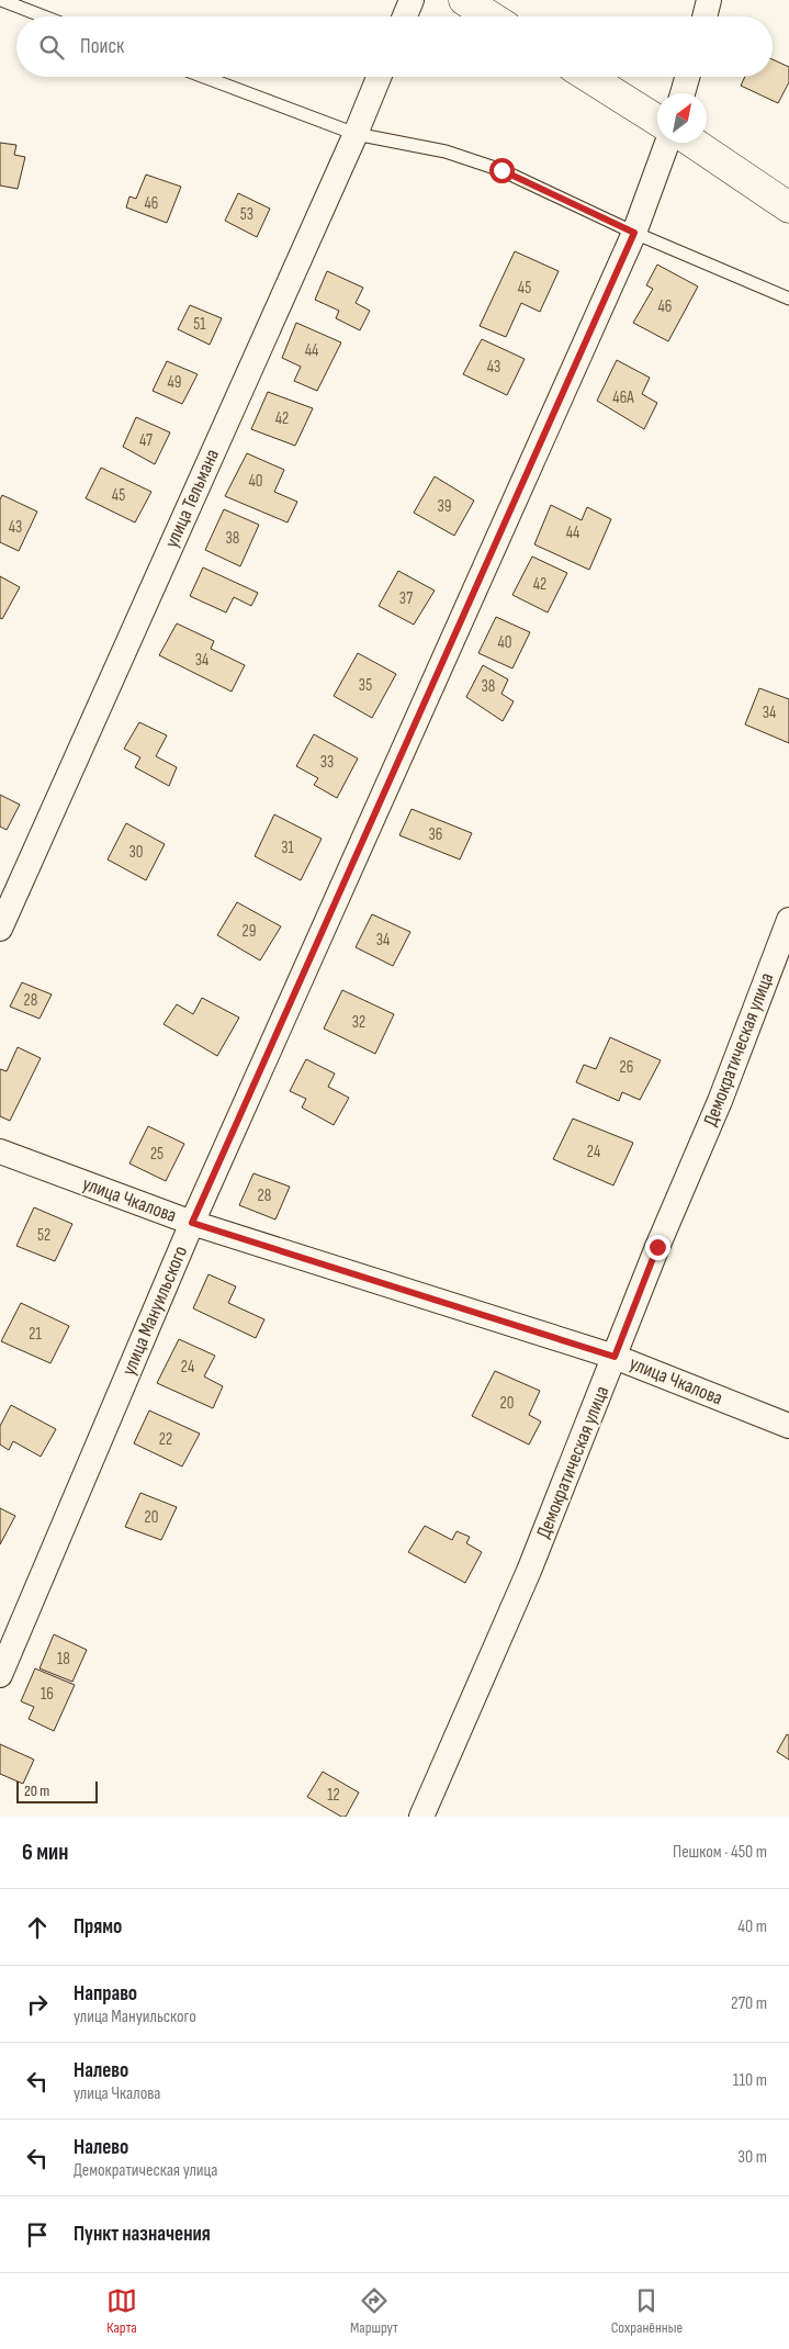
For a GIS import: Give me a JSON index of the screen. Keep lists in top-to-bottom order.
{
  "streets": {
    "street": [
      "улица Тельмана",
      "Демократическая улица",
      "улица Чкалова",
      "улица Мануильского"
    ]
  },
  "crossings": [
    ["Демократическая улица", "улица Чкалова"],
    ["улица Чкалова", "улица Мануильского"]
  ],
  "house_numbers": [
    "46",
    "53",
    "45",
    "46",
    "51",
    "44",
    "43",
    "49",
    "46А",
    "42",
    "47",
    "40",
    "45",
    "39",
    "43",
    "44",
    "38",
    "42",
    "37",
    "40",
    "34",
    "35",
    "38",
    "34",
    "33",
    "36",
    "31",
    "30",
    "29",
    "34",
    "28",
    "32",
    "26",
    "24",
    "25",
    "28",
    "52",
    "21",
    "24",
    "20",
    "22",
    "20",
    "18",
    "16",
    "12"
  ],
  "scale_bar": "20 m",
  "north": "top right",
  "page": {
    "search": "Поиск",
    "scale": "20 m",
    "heading": ["6 мин", "Пешком · 450 m"],
    "list": [
      ["Прямо", "40 m"],
      ["Направо", "улица Мануильского", "270 m"],
      ["Налево", "улица Чкалова", "110 m"],
      ["Налево", "Демократическая улица", "30 m"],
      "Пункт назначения"
    ],
    "nav": ["Карта", "Маршрут", "Сохранённые"]
  }
}
